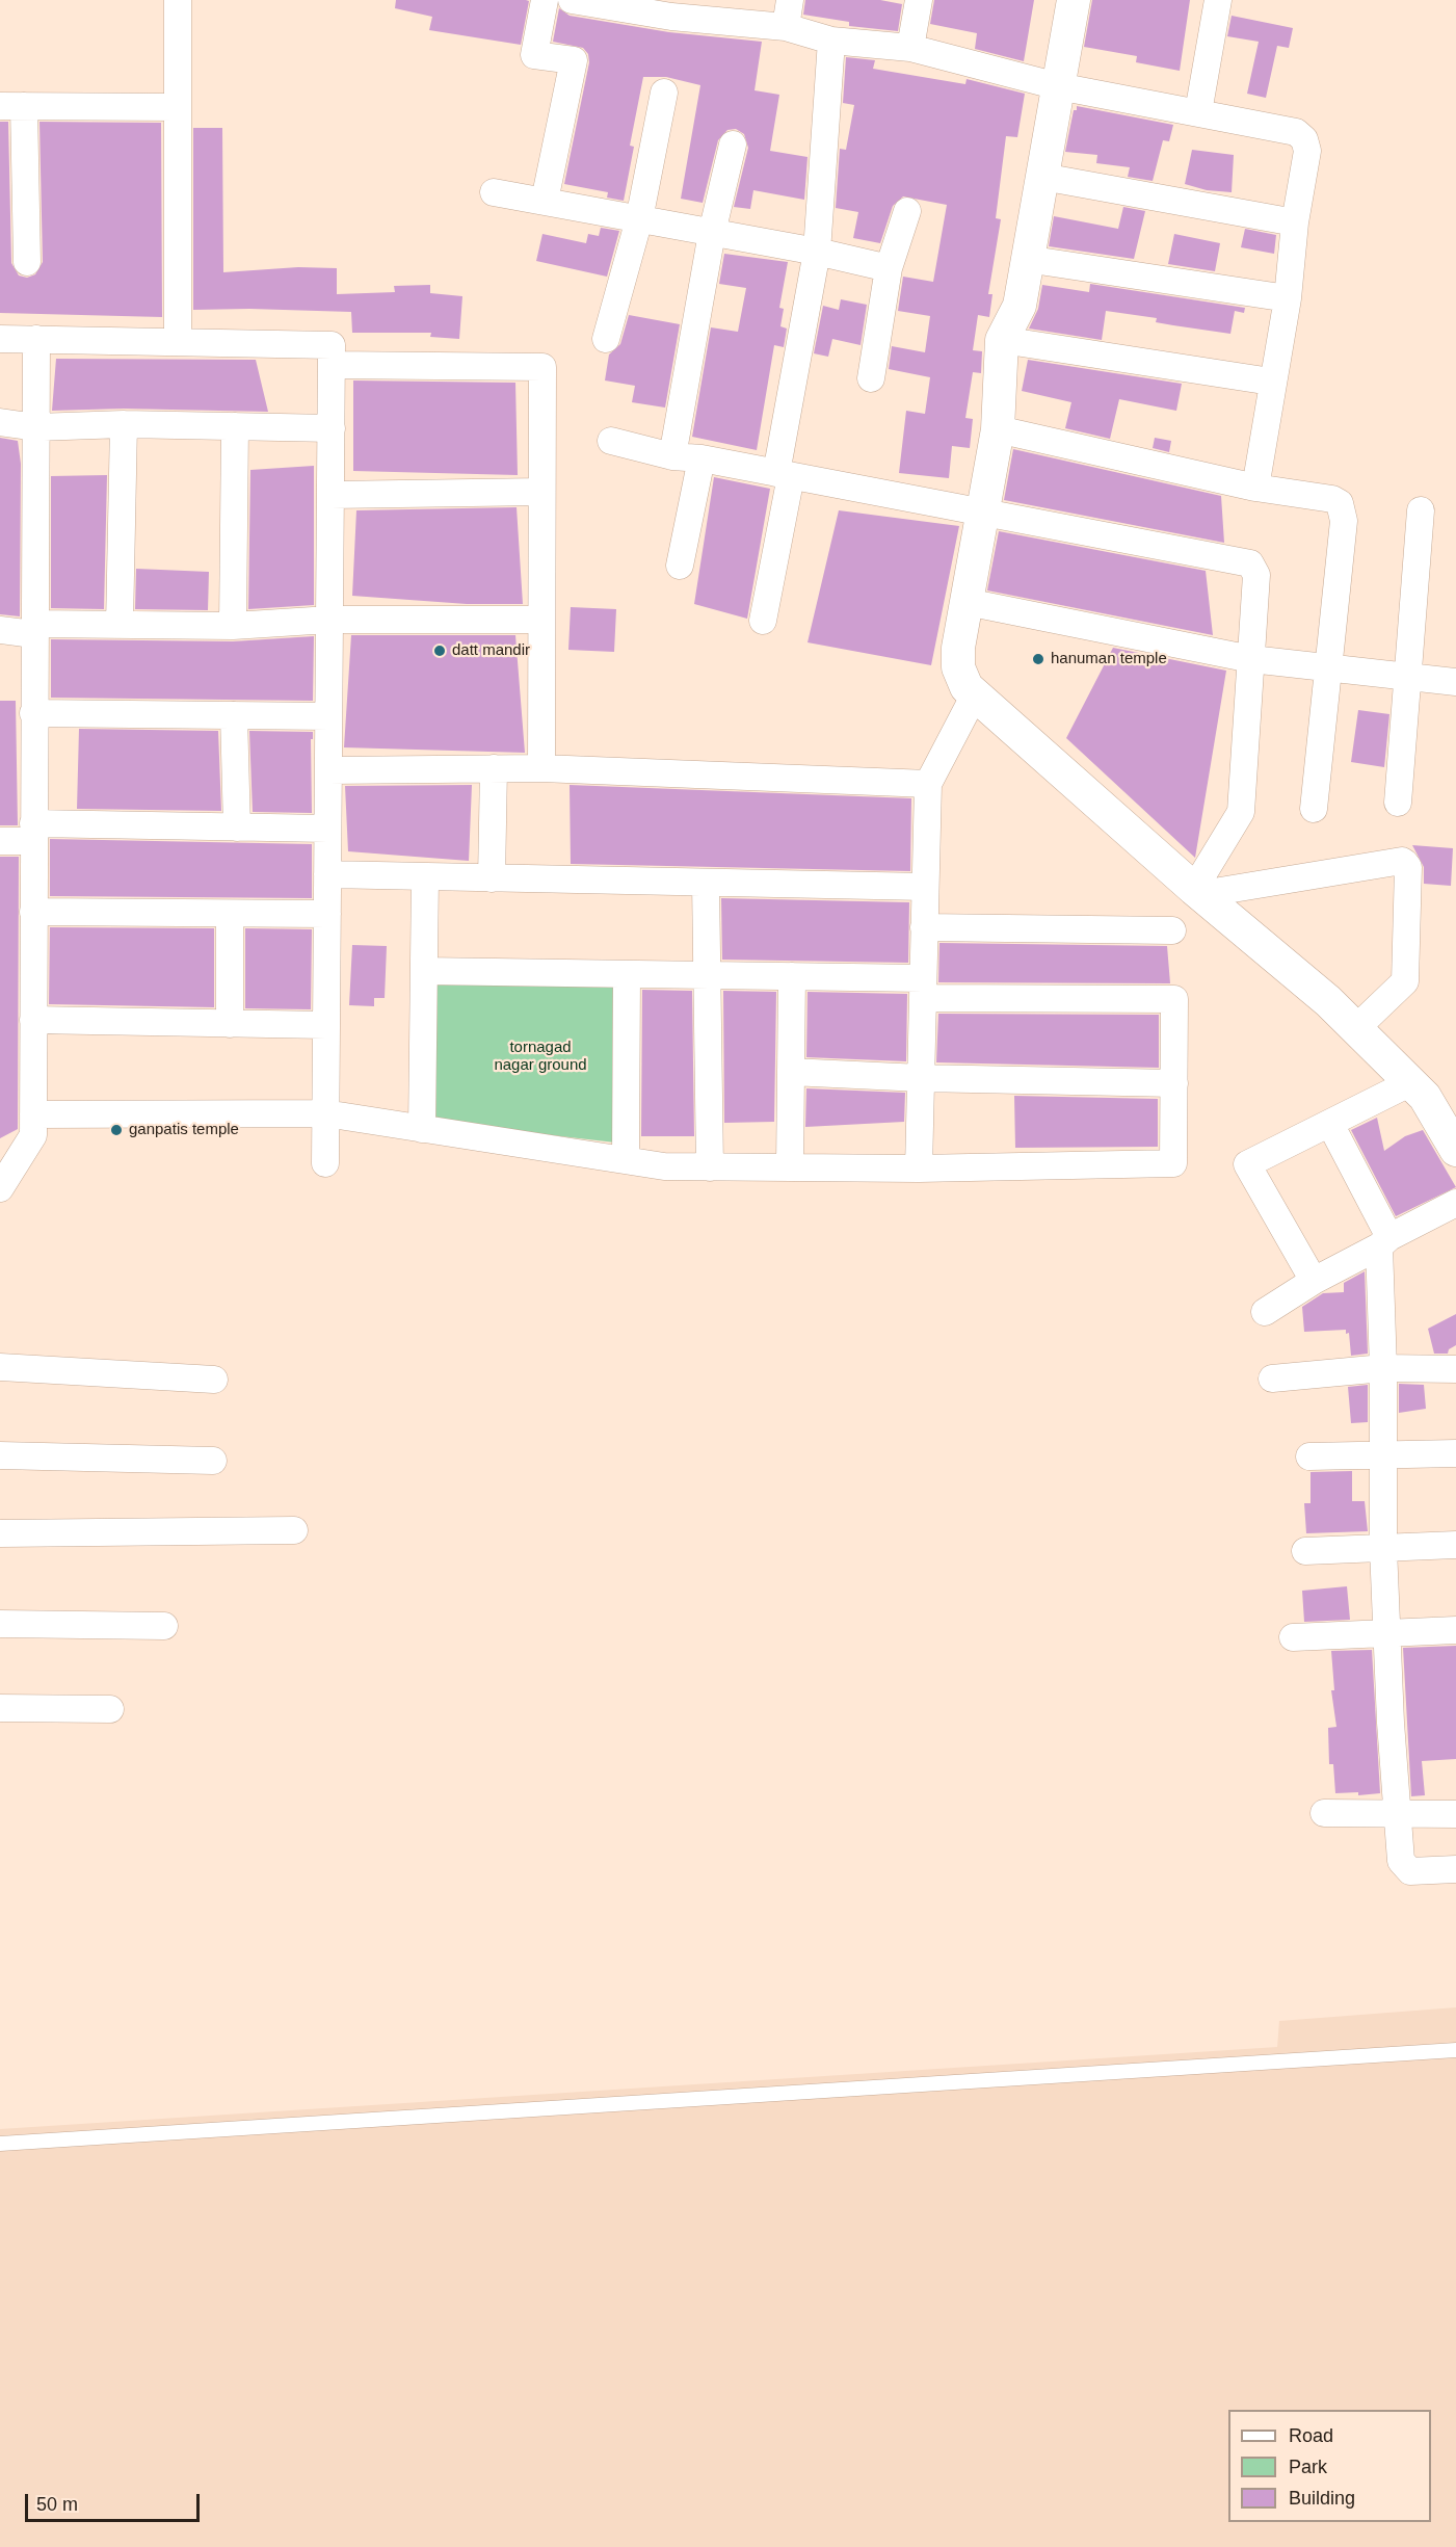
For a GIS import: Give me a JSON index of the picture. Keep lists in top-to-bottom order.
{
  "parks": ["tornagad nagar ground"],
  "places": ["datt mandir", "hanuman temple", "ganpatis temple"],
  "legend": ["Road", "Park", "Building"],
  "scale_bar": "50 m"
}
